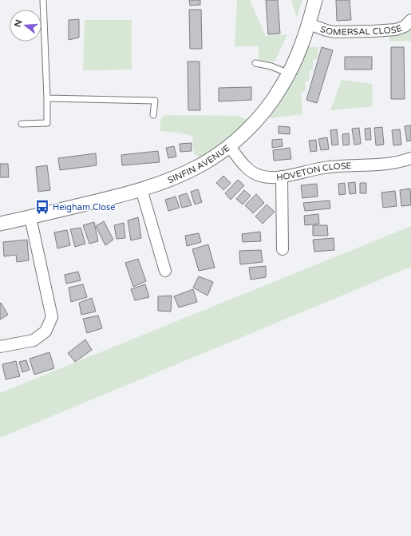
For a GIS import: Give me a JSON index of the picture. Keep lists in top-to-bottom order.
{
  "streets": {
    "street": ["SOMERSAL CLOSE", "SINFIN AVENUE", "HOVETON CLOSE"]
  },
  "crossings": [
    ["SOMERSAL CLOSE", "SINFIN AVENUE"],
    ["SINFIN AVENUE", "HOVETON CLOSE"]
  ],
  "places": {
    "bus stop": ["Heigham Close"]
  },
  "north": "left"
}
